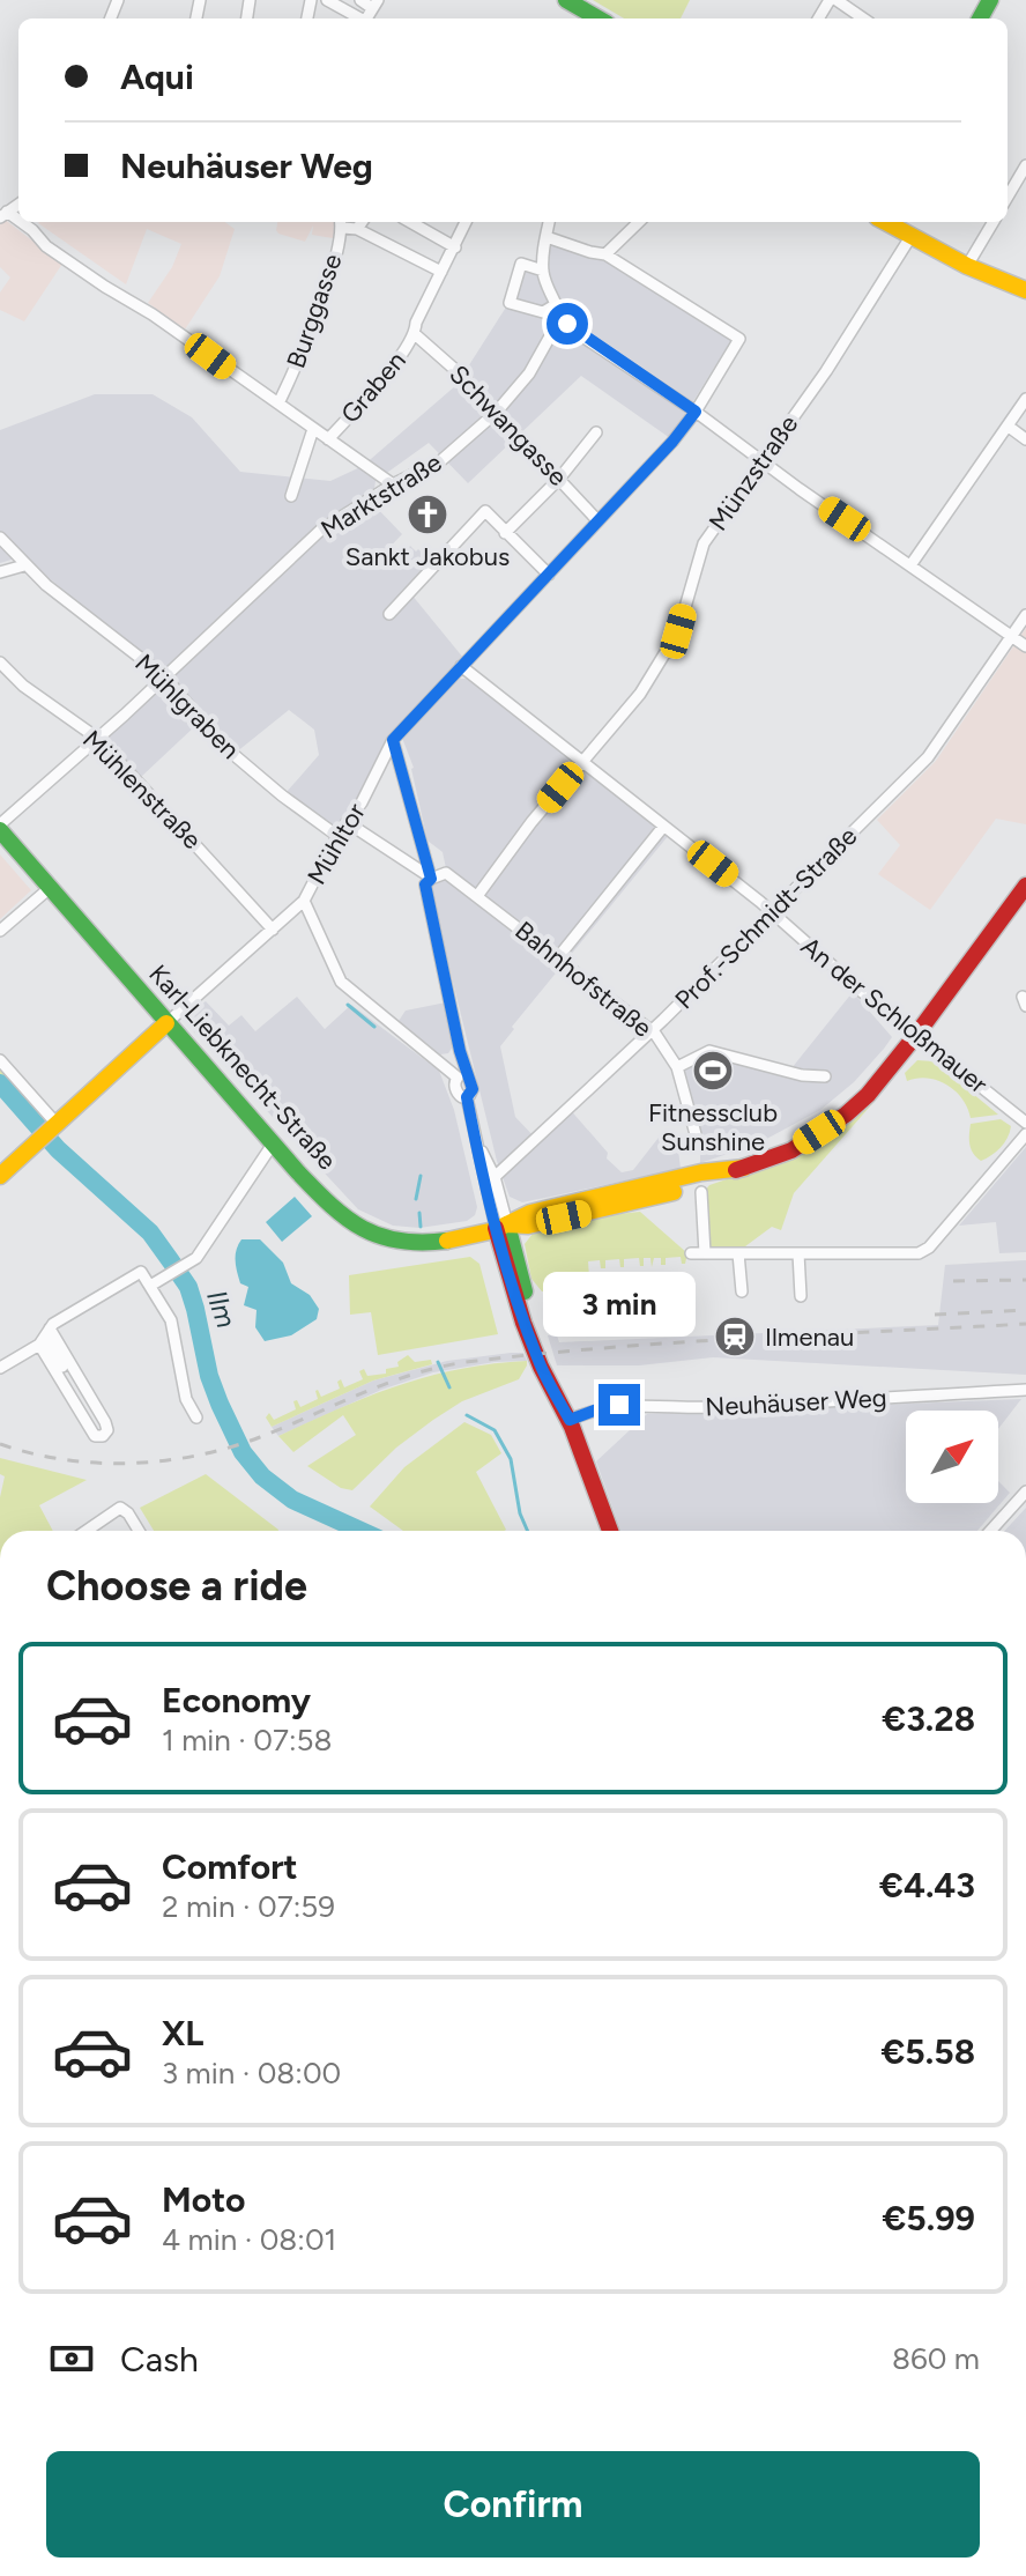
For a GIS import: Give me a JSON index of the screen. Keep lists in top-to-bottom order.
{
  "streets": {
    "main road": ["Karl-Liebknecht-Straße"],
    "street": [
      "Burggasse",
      "Graben",
      "Schwangasse",
      "Münzstraße",
      "Marktstraße",
      "Mühlgraben",
      "Mühlenstraße",
      "Mühltor",
      "Prof.-Schmidt-Straße",
      "Bahnhofstraße",
      "An der Schloßmauer",
      "Neuhäuser Weg"
    ]
  },
  "crossings": [
    ["Graben", "Schwangasse"],
    ["Schwangasse", "Marktstraße"],
    ["Schwangasse", "Mühltor"],
    ["Münzstraße", "Bahnhofstraße"],
    ["Münzstraße", "An der Schloßmauer"],
    ["Marktstraße", "Mühlgraben"],
    ["Marktstraße", "Mühlenstraße"],
    ["Marktstraße", "Karl-Liebknecht-Straße"],
    ["Mühlgraben", "Mühltor"],
    ["Mühltor", "An der Schloßmauer"],
    ["Prof.-Schmidt-Straße", "Bahnhofstraße"],
    ["Prof.-Schmidt-Straße", "An der Schloßmauer"],
    ["An der Schloßmauer", "Karl-Liebknecht-Straße"]
  ],
  "water": ["Ilm"],
  "places": {
    "church": ["Sankt Jakobus"],
    "sports": ["Fitnessclub Sunshine"],
    "station": ["Ilmenau"]
  },
  "north": "top right",
  "page": {
    "banner": ["Aqui", "Neuhäuser Weg"],
    "bubble": "3 min",
    "heading": "Choose a ride",
    "list": [
      {
        "name": "Economy",
        "note": "1 min · 07:58",
        "value": "€3.28"
      },
      {
        "name": "Comfort",
        "note": "2 min · 07:59",
        "value": "€4.43"
      },
      {
        "name": "XL",
        "note": "3 min · 08:00",
        "value": "€5.58"
      },
      {
        "name": "Moto",
        "note": "4 min · 08:01",
        "value": "€5.99"
      }
    ],
    "pay": ["Cash", "860 m"],
    "buttons": "Confirm"
  }
}
